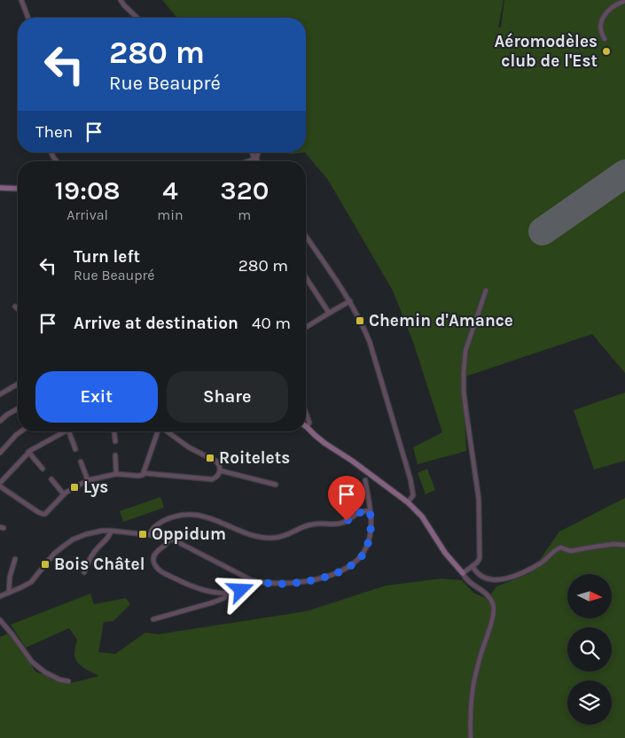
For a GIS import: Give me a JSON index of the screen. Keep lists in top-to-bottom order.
{
  "places": {
    "other": ["Aéromodèles club de l'Est"],
    "transit": [
      "Chemin d'Amance",
      "Roitelets",
      "Lys",
      "Oppidum",
      "Bois Châtel"
    ]
  },
  "north": "right",
  "page": {
    "turn": ["280 m", "Rue Beaupré"],
    "then": "Then",
    "eta": [
      "19:08",
      "Arrival",
      "4",
      "min",
      "320",
      "m"
    ],
    "list": [
      {
        "name": "Turn left",
        "note": "Rue Beaupré",
        "value": "280 m"
      },
      {
        "name": "Arrive at destination",
        "value": "40 m"
      }
    ],
    "buttons": ["Exit", "Share"]
  }
}
